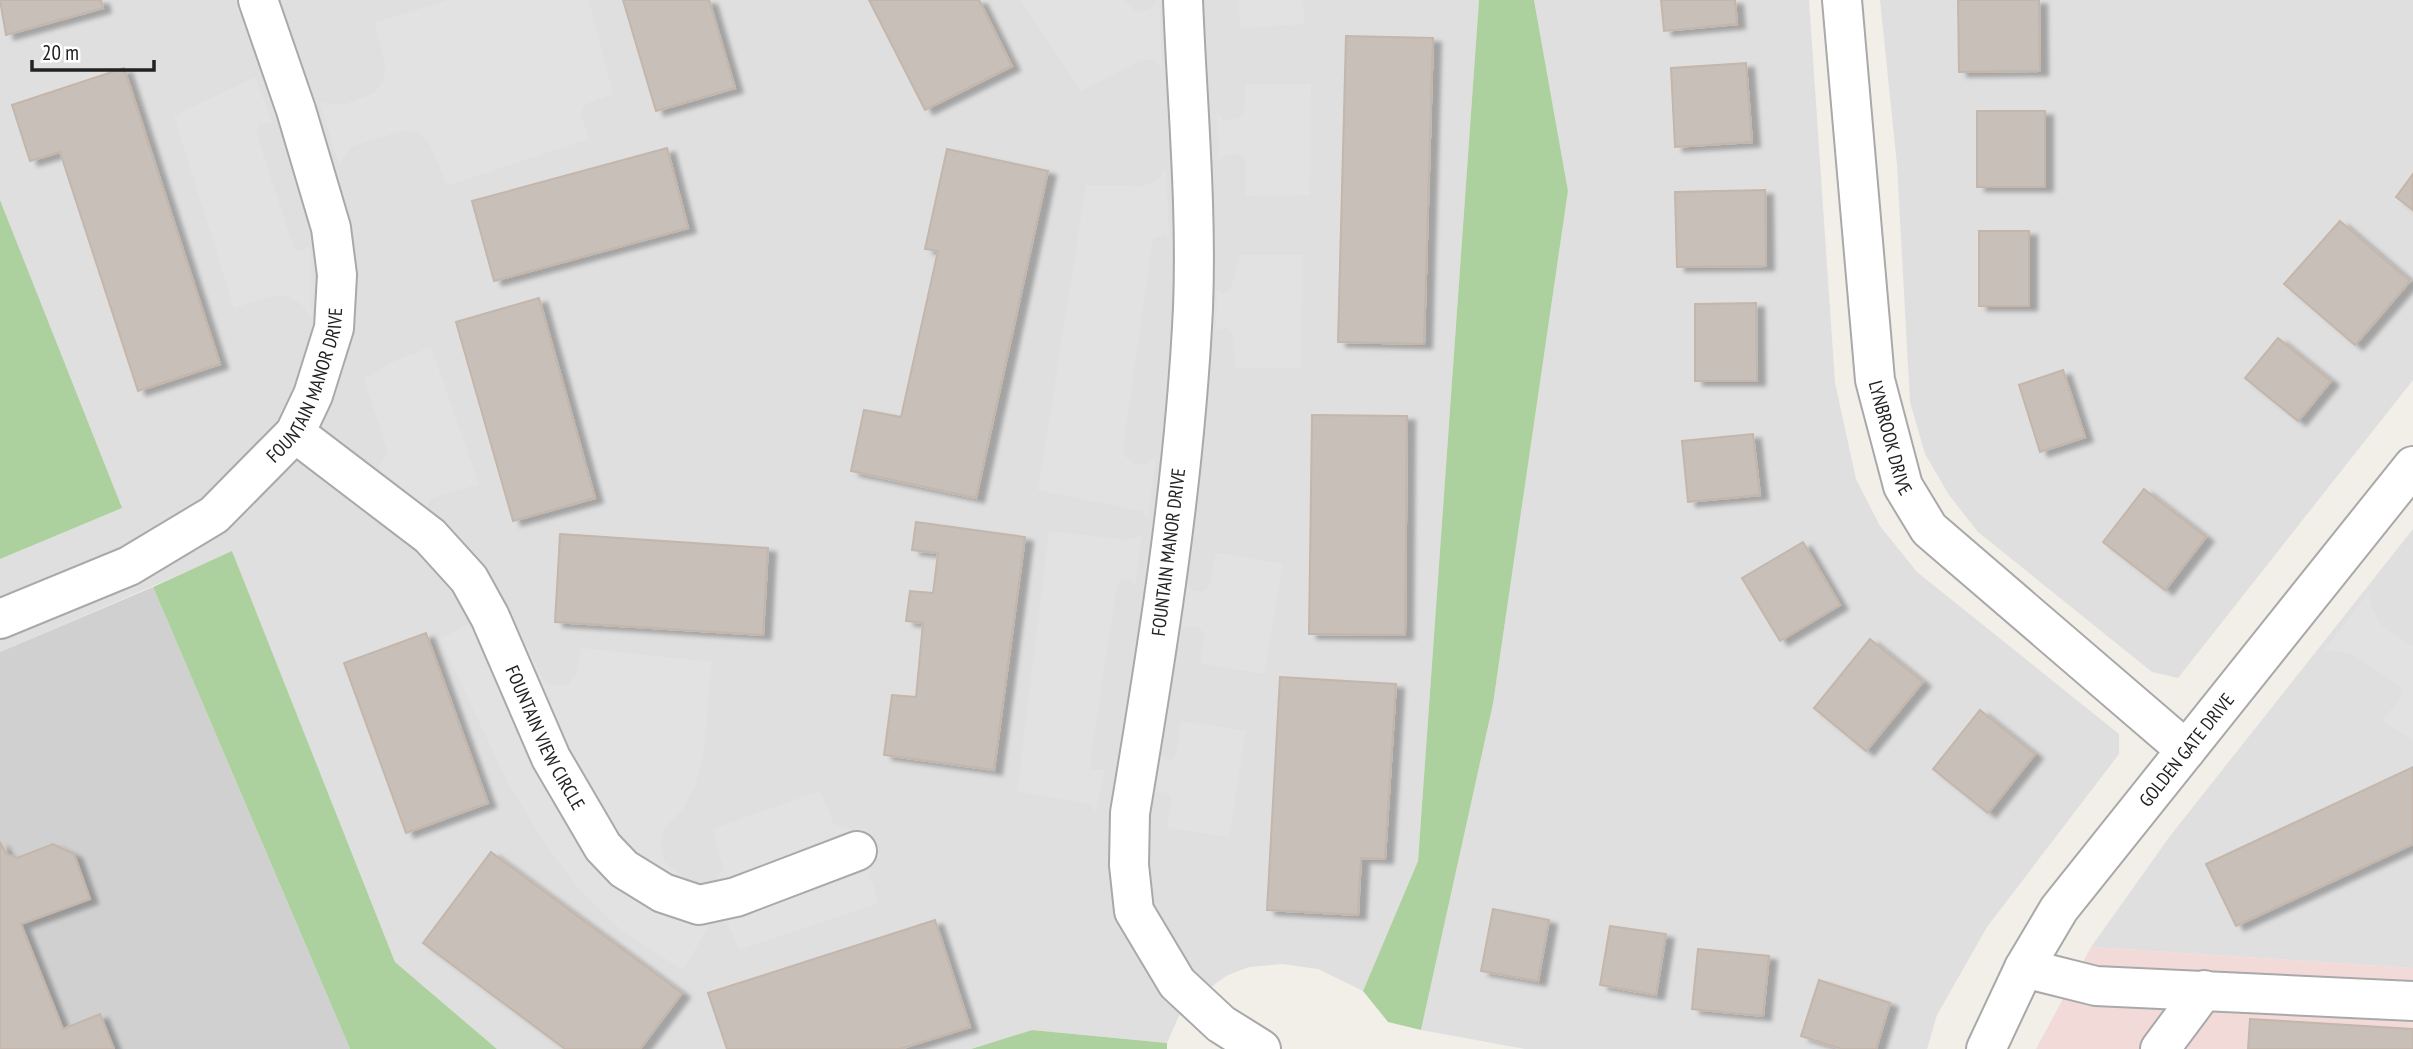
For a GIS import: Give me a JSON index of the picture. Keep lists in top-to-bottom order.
{
  "streets": {
    "street": [
      "FOUNTAIN MANOR DRIVE",
      "LYNBROOK DRIVE",
      "FOUNTAIN VIEW CIRCLE",
      "GOLDEN GATE DRIVE"
    ]
  },
  "crossings": [
    ["FOUNTAIN MANOR DRIVE", "FOUNTAIN VIEW CIRCLE"],
    ["LYNBROOK DRIVE", "GOLDEN GATE DRIVE"]
  ],
  "scale_bar": "20 m"
}
